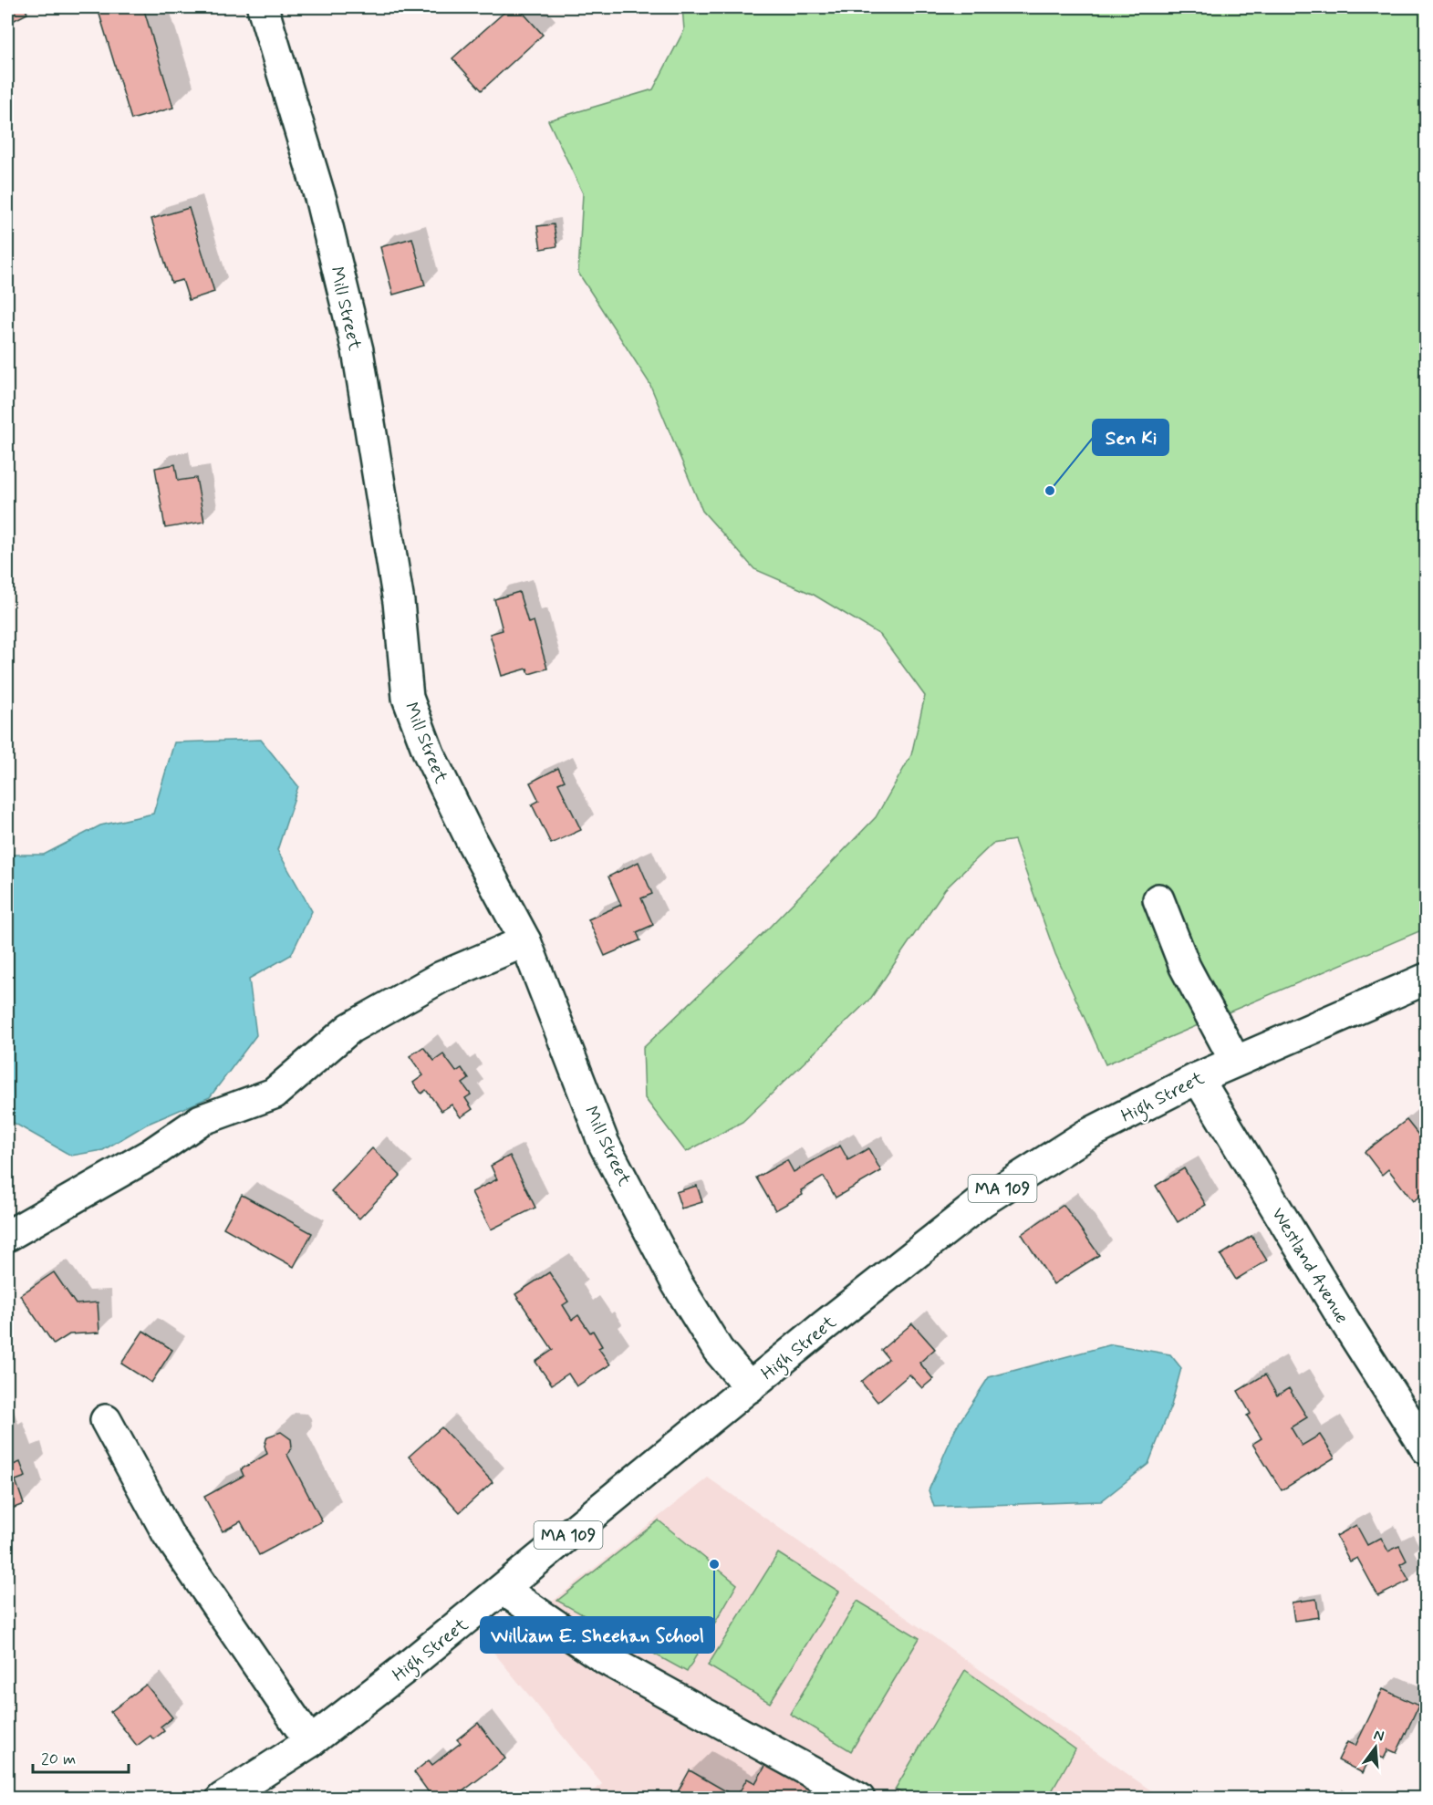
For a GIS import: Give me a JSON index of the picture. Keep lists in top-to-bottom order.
{
  "streets": {
    "street": [
      "Mill Street",
      "High Street",
      "MA 109",
      "Westland Avenue"
    ]
  },
  "crossings": [
    ["Mill Street", "High Street"],
    ["High Street", "Westland Avenue"]
  ],
  "places": ["Sen Ki", "William E. Sheehan School"],
  "scale_bar": "20 m",
  "north": "top"
}
